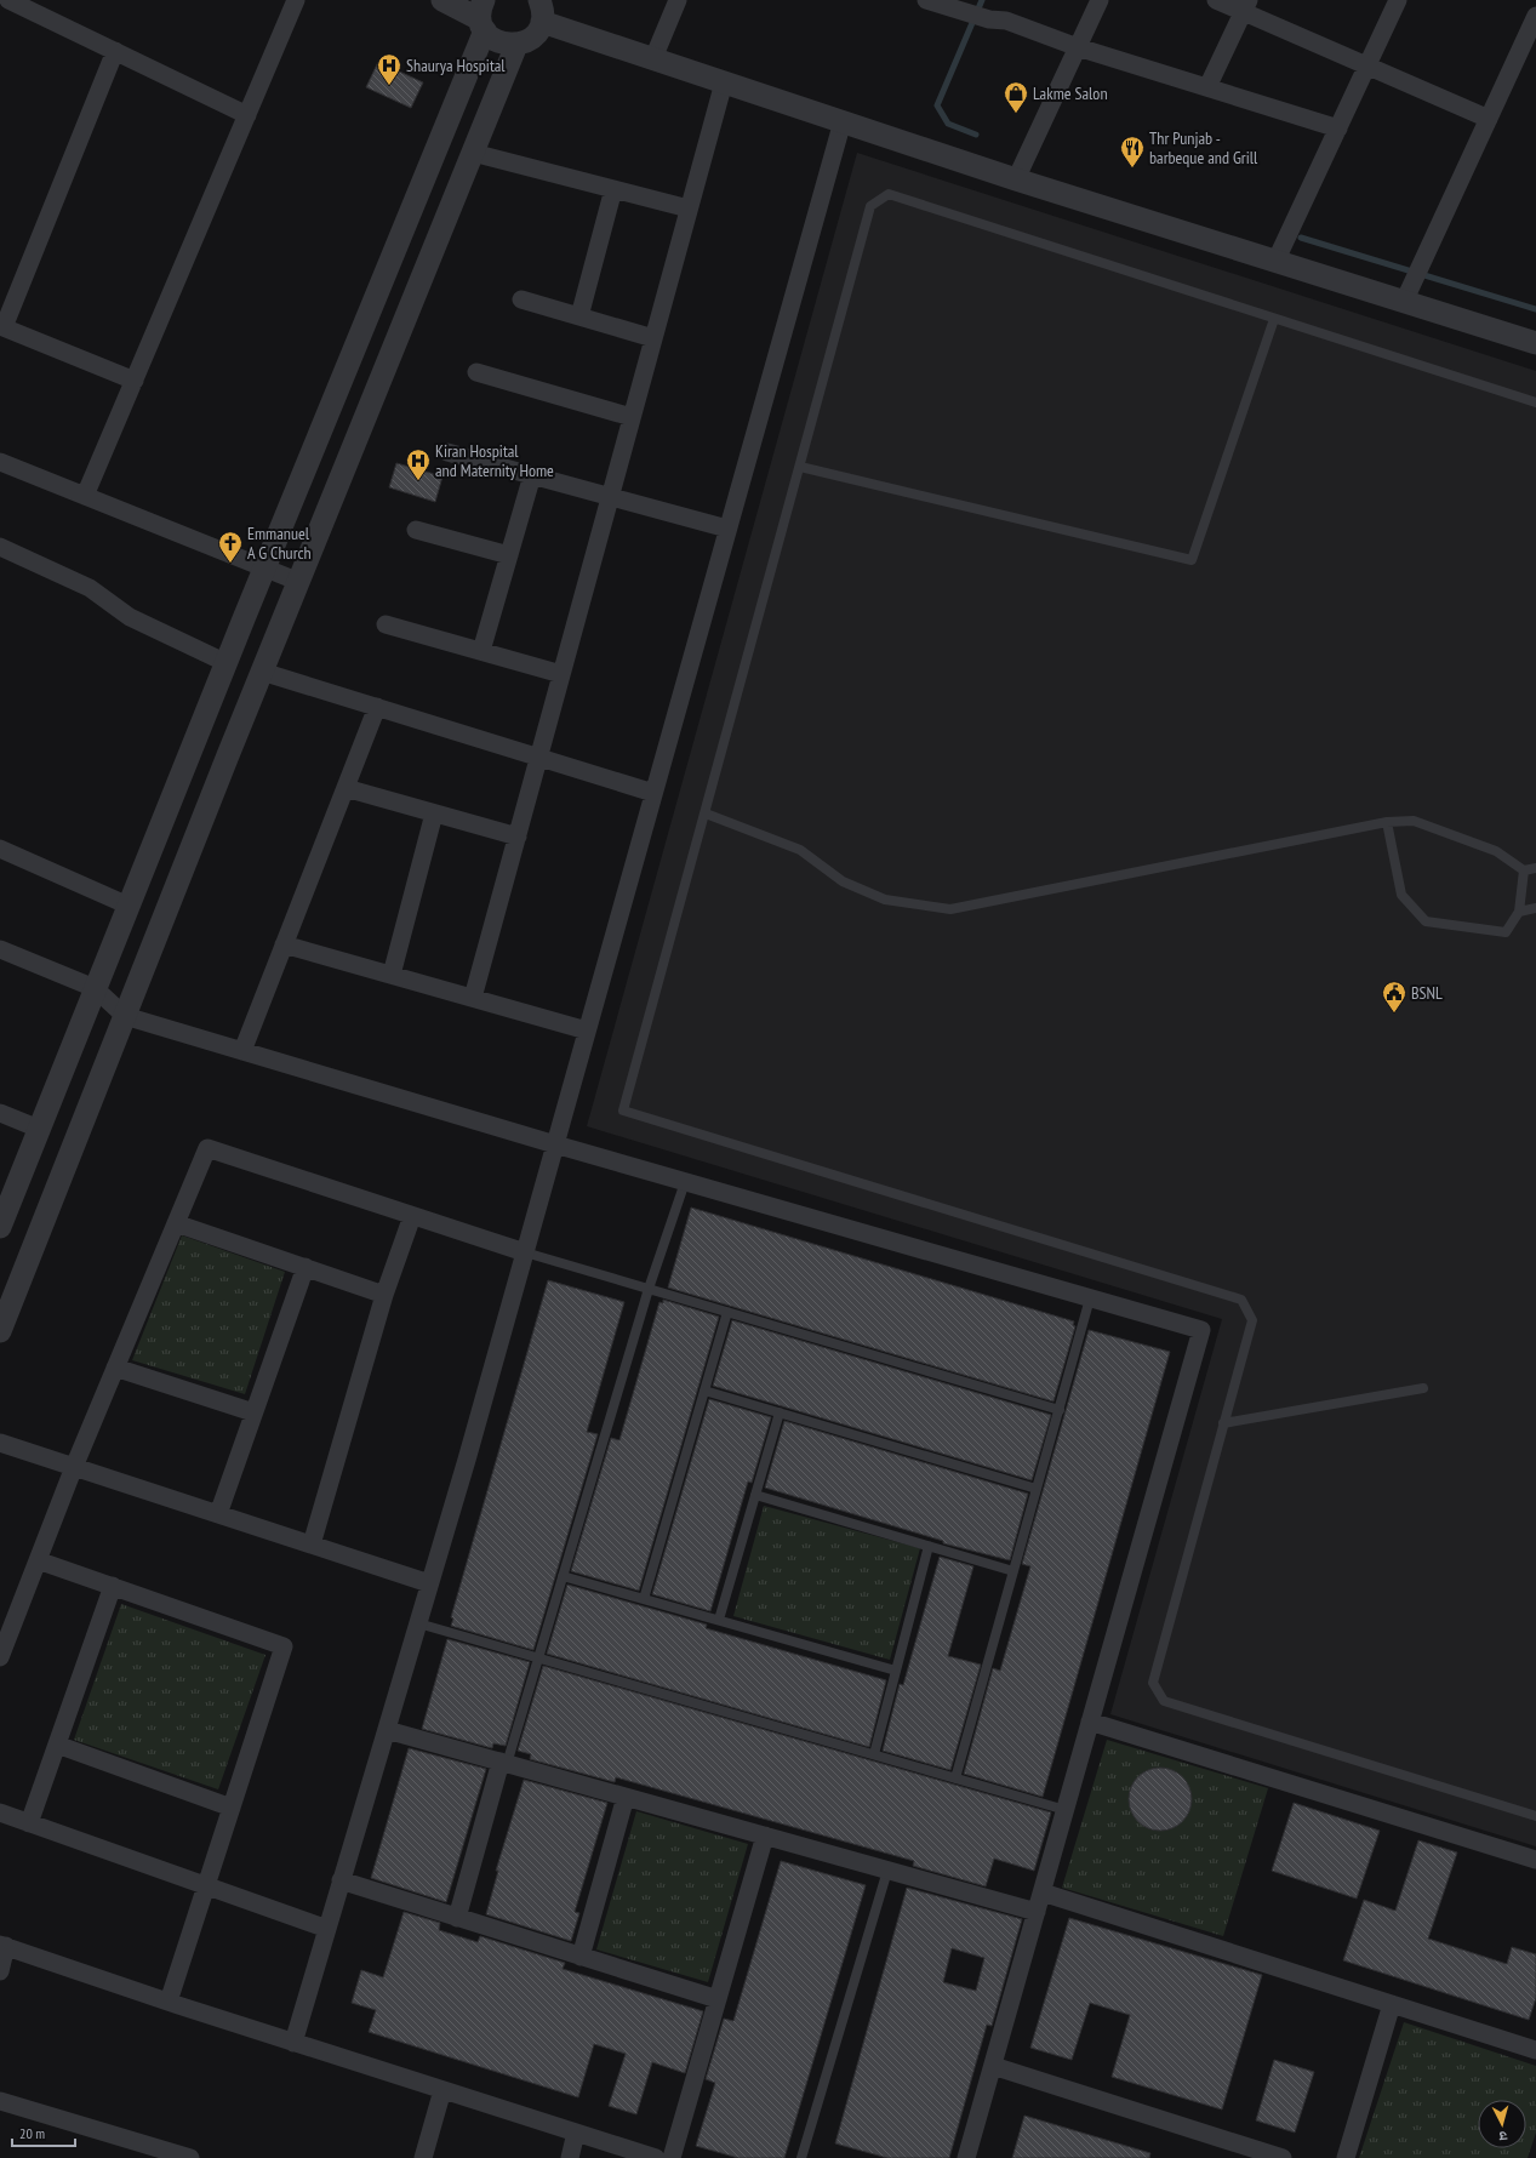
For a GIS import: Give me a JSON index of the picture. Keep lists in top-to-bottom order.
{
  "places": {
    "hospital": ["Shaurya Hospital", "Kiran Hospital and Maternity Home"],
    "shop": ["Lakme Salon"],
    "restaurant": ["Thr Punjab - barbeque and Grill"],
    "church": ["Emmanuel A G Church"],
    "public building": ["BSNL"]
  },
  "scale_bar": "20 m",
  "north": "bottom"
}
